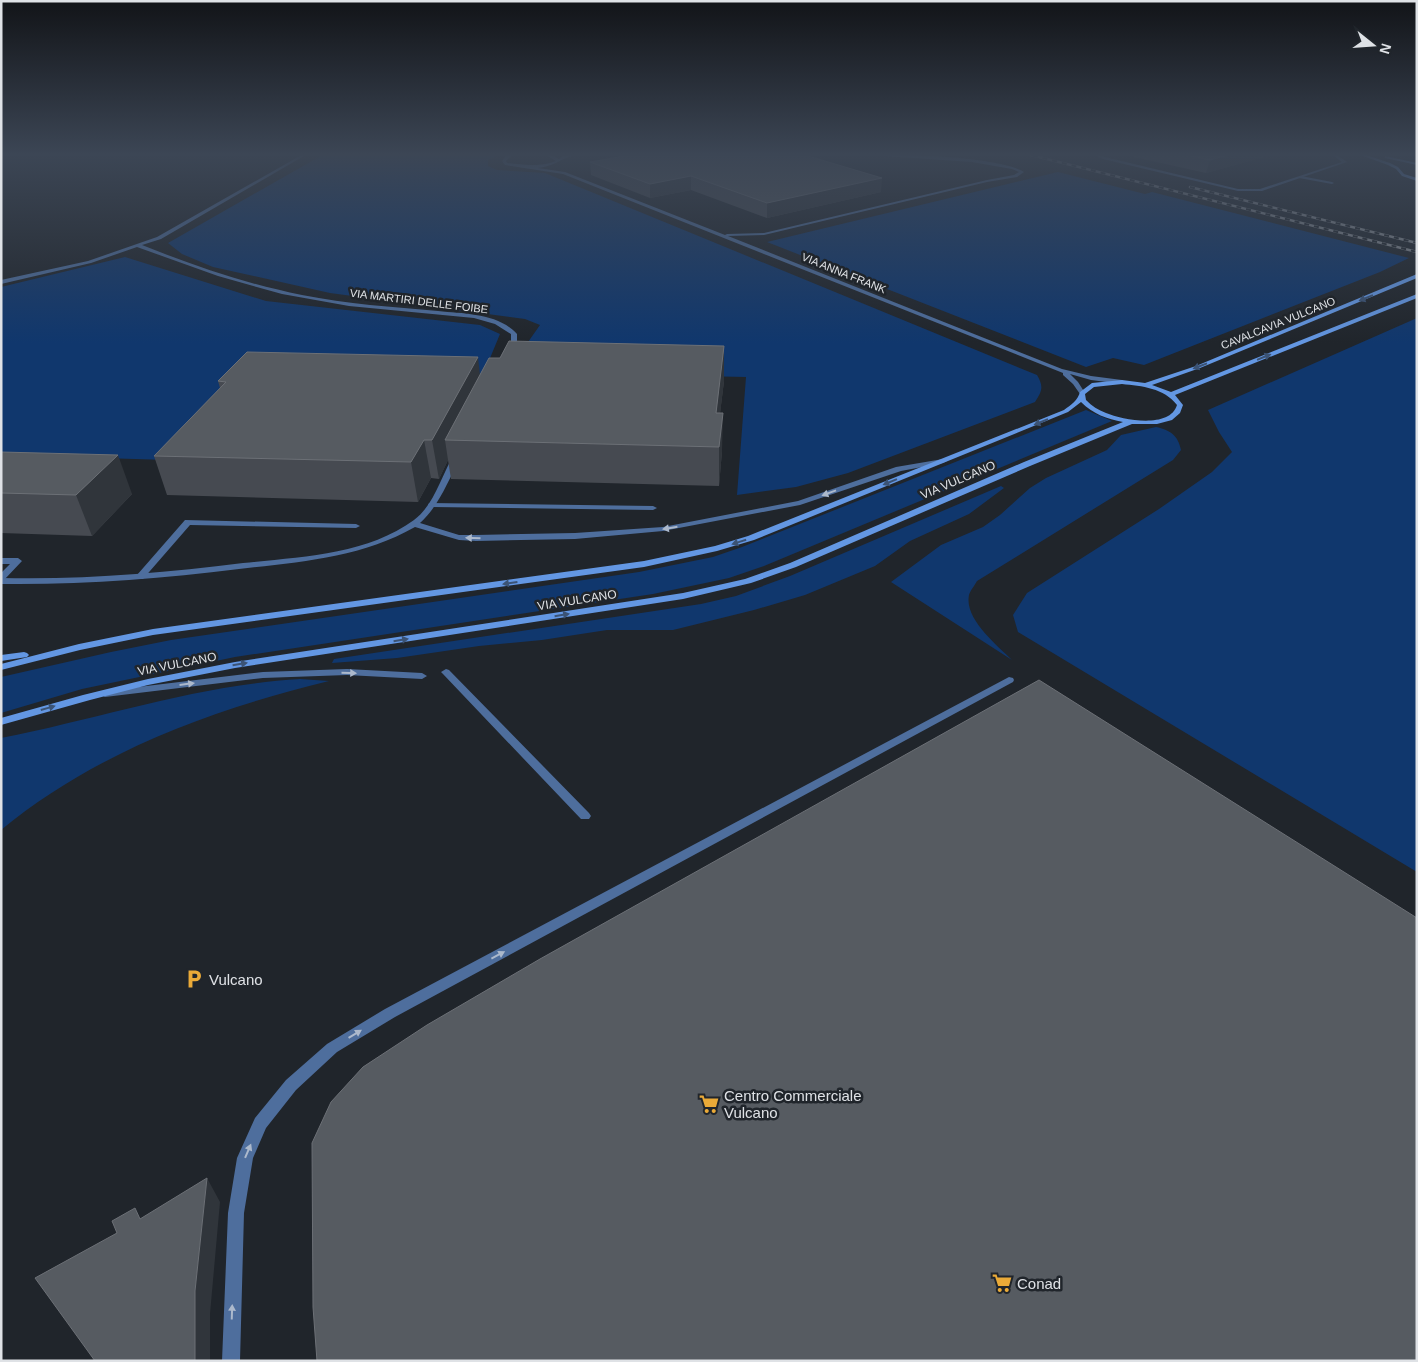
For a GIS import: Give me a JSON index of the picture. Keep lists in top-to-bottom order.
{
  "streets": {
    "main road": ["CAVALCAVIA VULCANO", "VIA VULCANO"],
    "street": ["VIA ANNA FRANK", "VIA MARTIRI DELLE FOIBE"]
  },
  "crossings": [
    ["VIA ANNA FRANK", "VIA VULCANO"],
    ["CAVALCAVIA VULCANO", "VIA VULCANO"]
  ],
  "places": {
    "parking": ["Vulcano"],
    "supermarket": ["Centro Commerciale Vulcano", "Conad"]
  },
  "north": "right"
}
